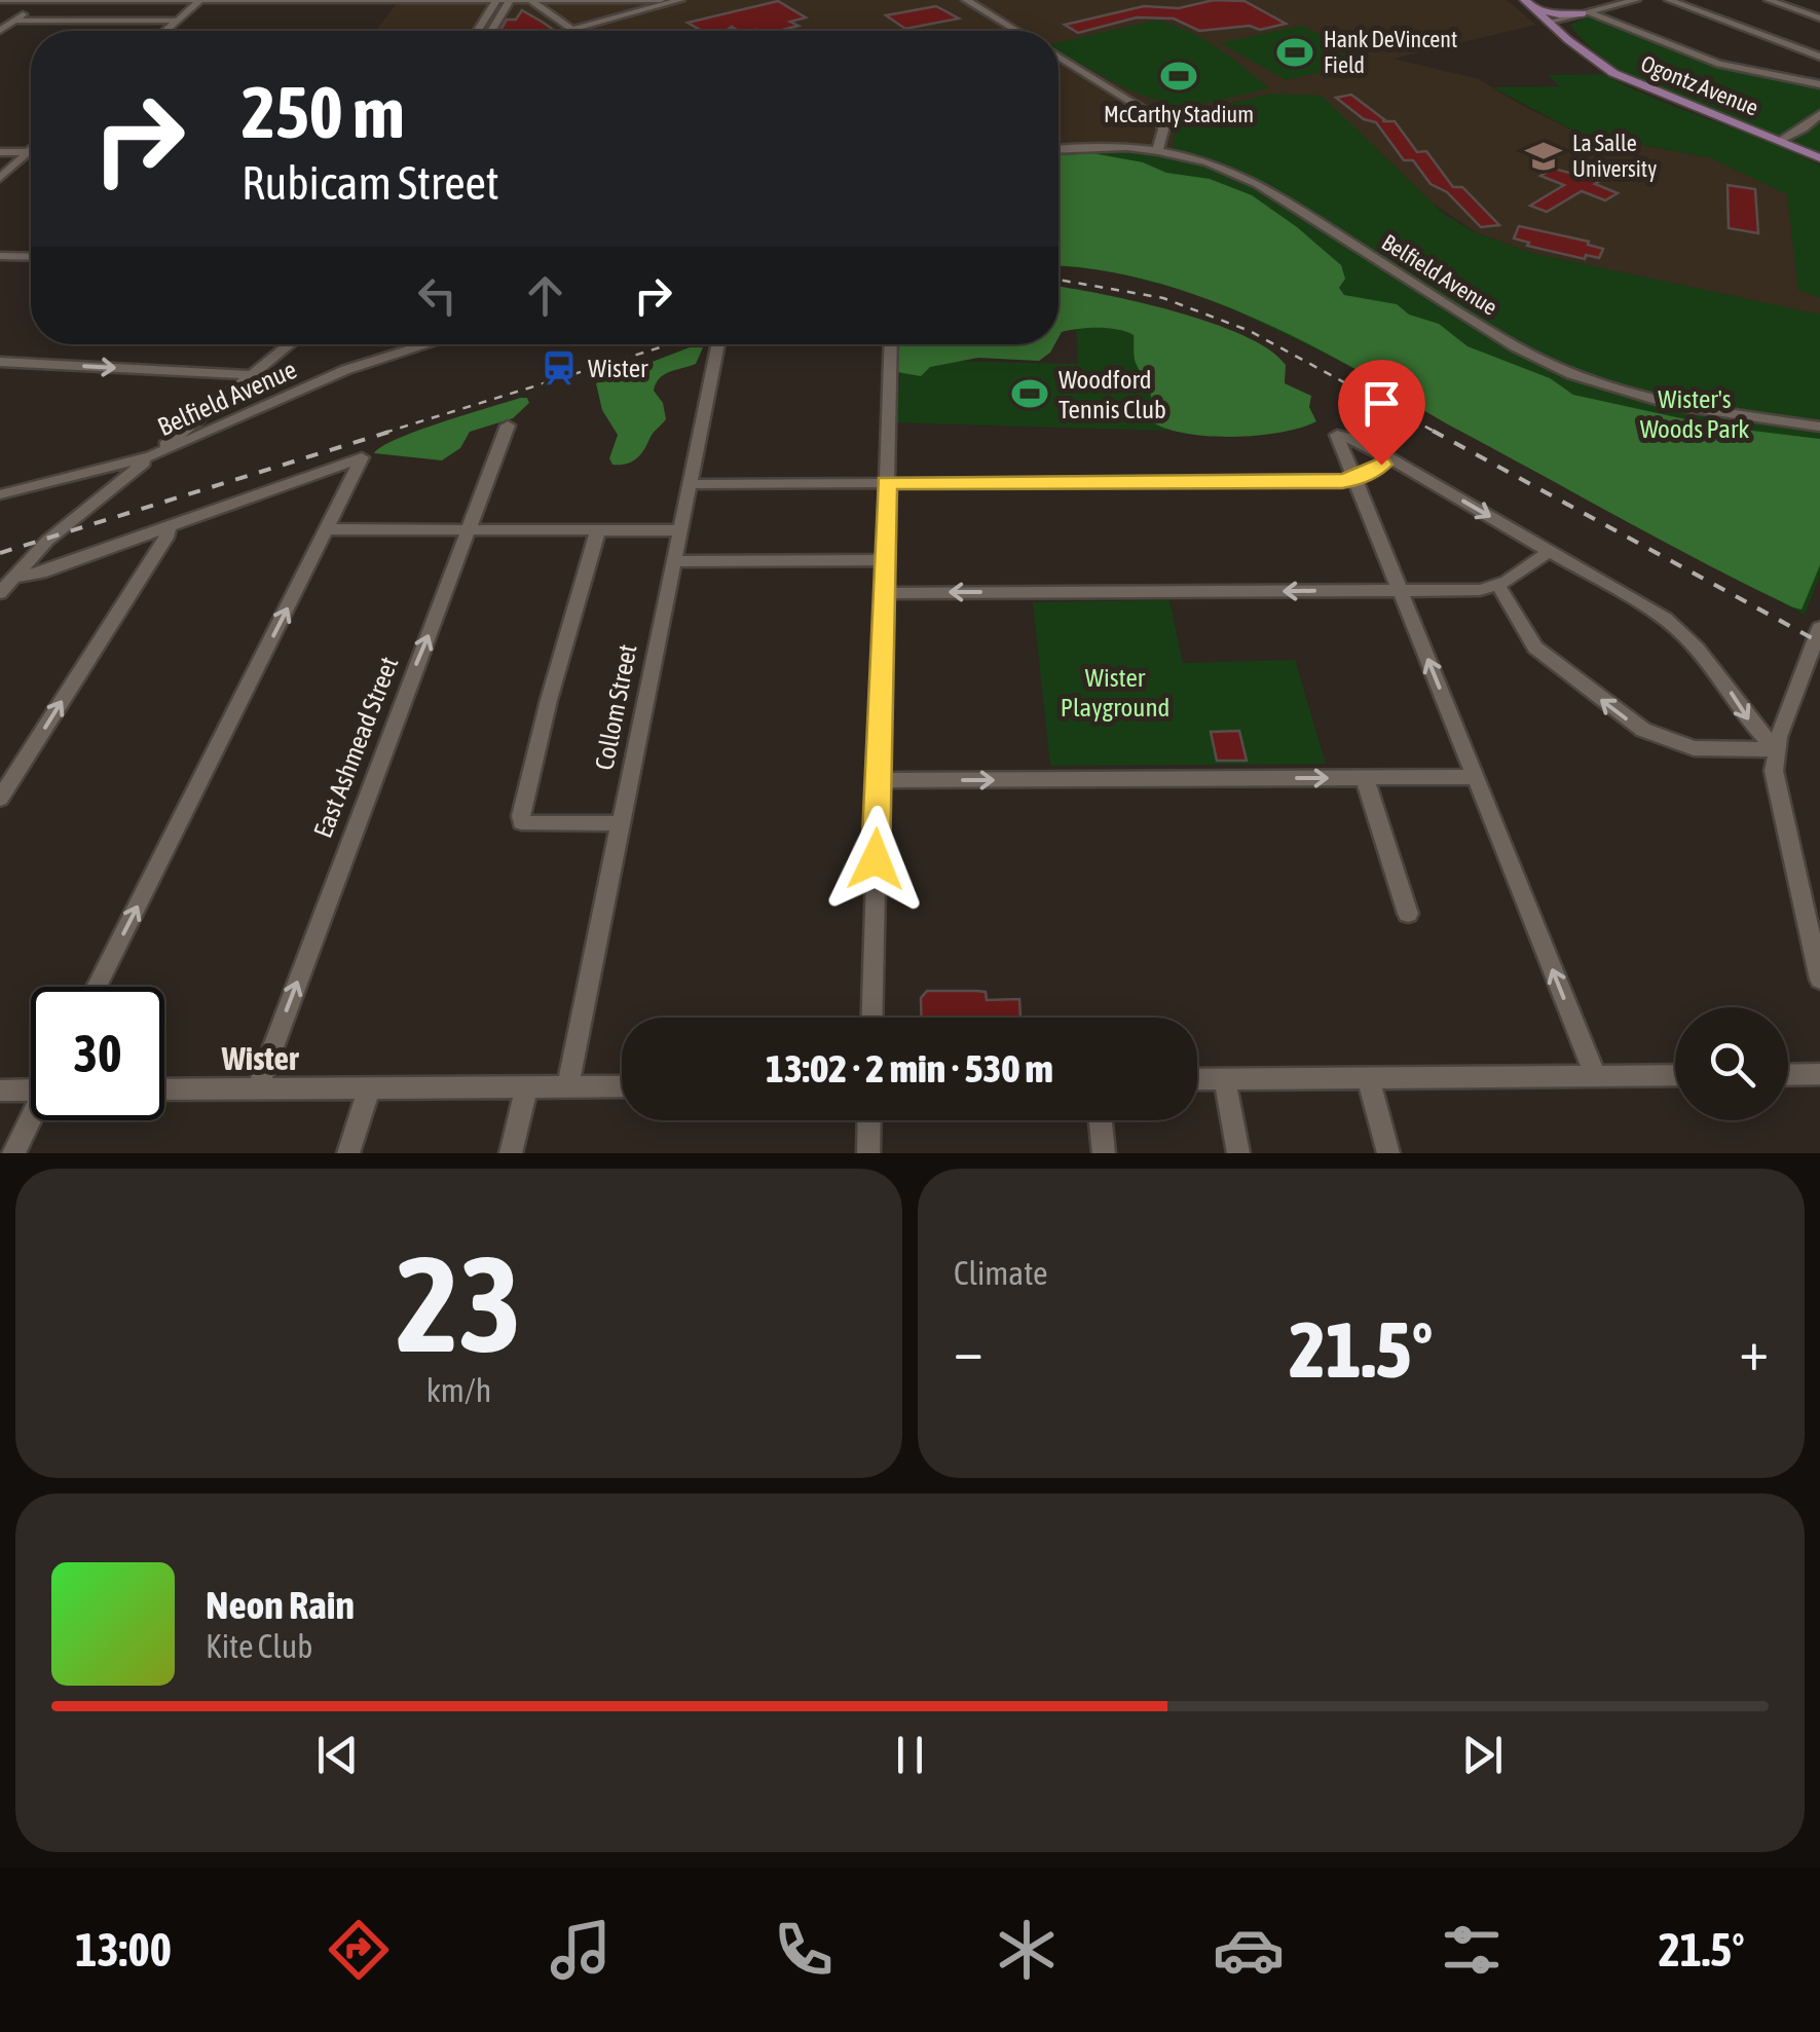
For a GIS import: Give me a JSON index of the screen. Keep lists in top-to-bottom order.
{
  "streets": {
    "main road": ["Ogontz Avenue"],
    "street": ["Belfield Avenue", "Collom Street", "East Ashmead Street"]
  },
  "one_way": ["East Ashmead Street"],
  "districts": ["Wister"],
  "parks": ["Wister's Woods Park", "Wister Playground"],
  "places": {
    "sports": ["Hank DeVincent Field", "McCarthy Stadium", "Woodford Tennis Club"],
    "school or university": ["La Salle University"],
    "station": ["Wister"]
  },
  "page": {
    "turn": ["250 m", "Rubicam Street"],
    "limit": "30",
    "trip": "13:02 · 2 min · 530 m",
    "tile": [
      ["23", "km/h"],
      "Climate"
    ],
    "heat": ["−", "21.5°", "+"],
    "song": ["Neon Rain", "Kite Club"],
    "tabs": ["13:00", "21.5°"]
  }
}
